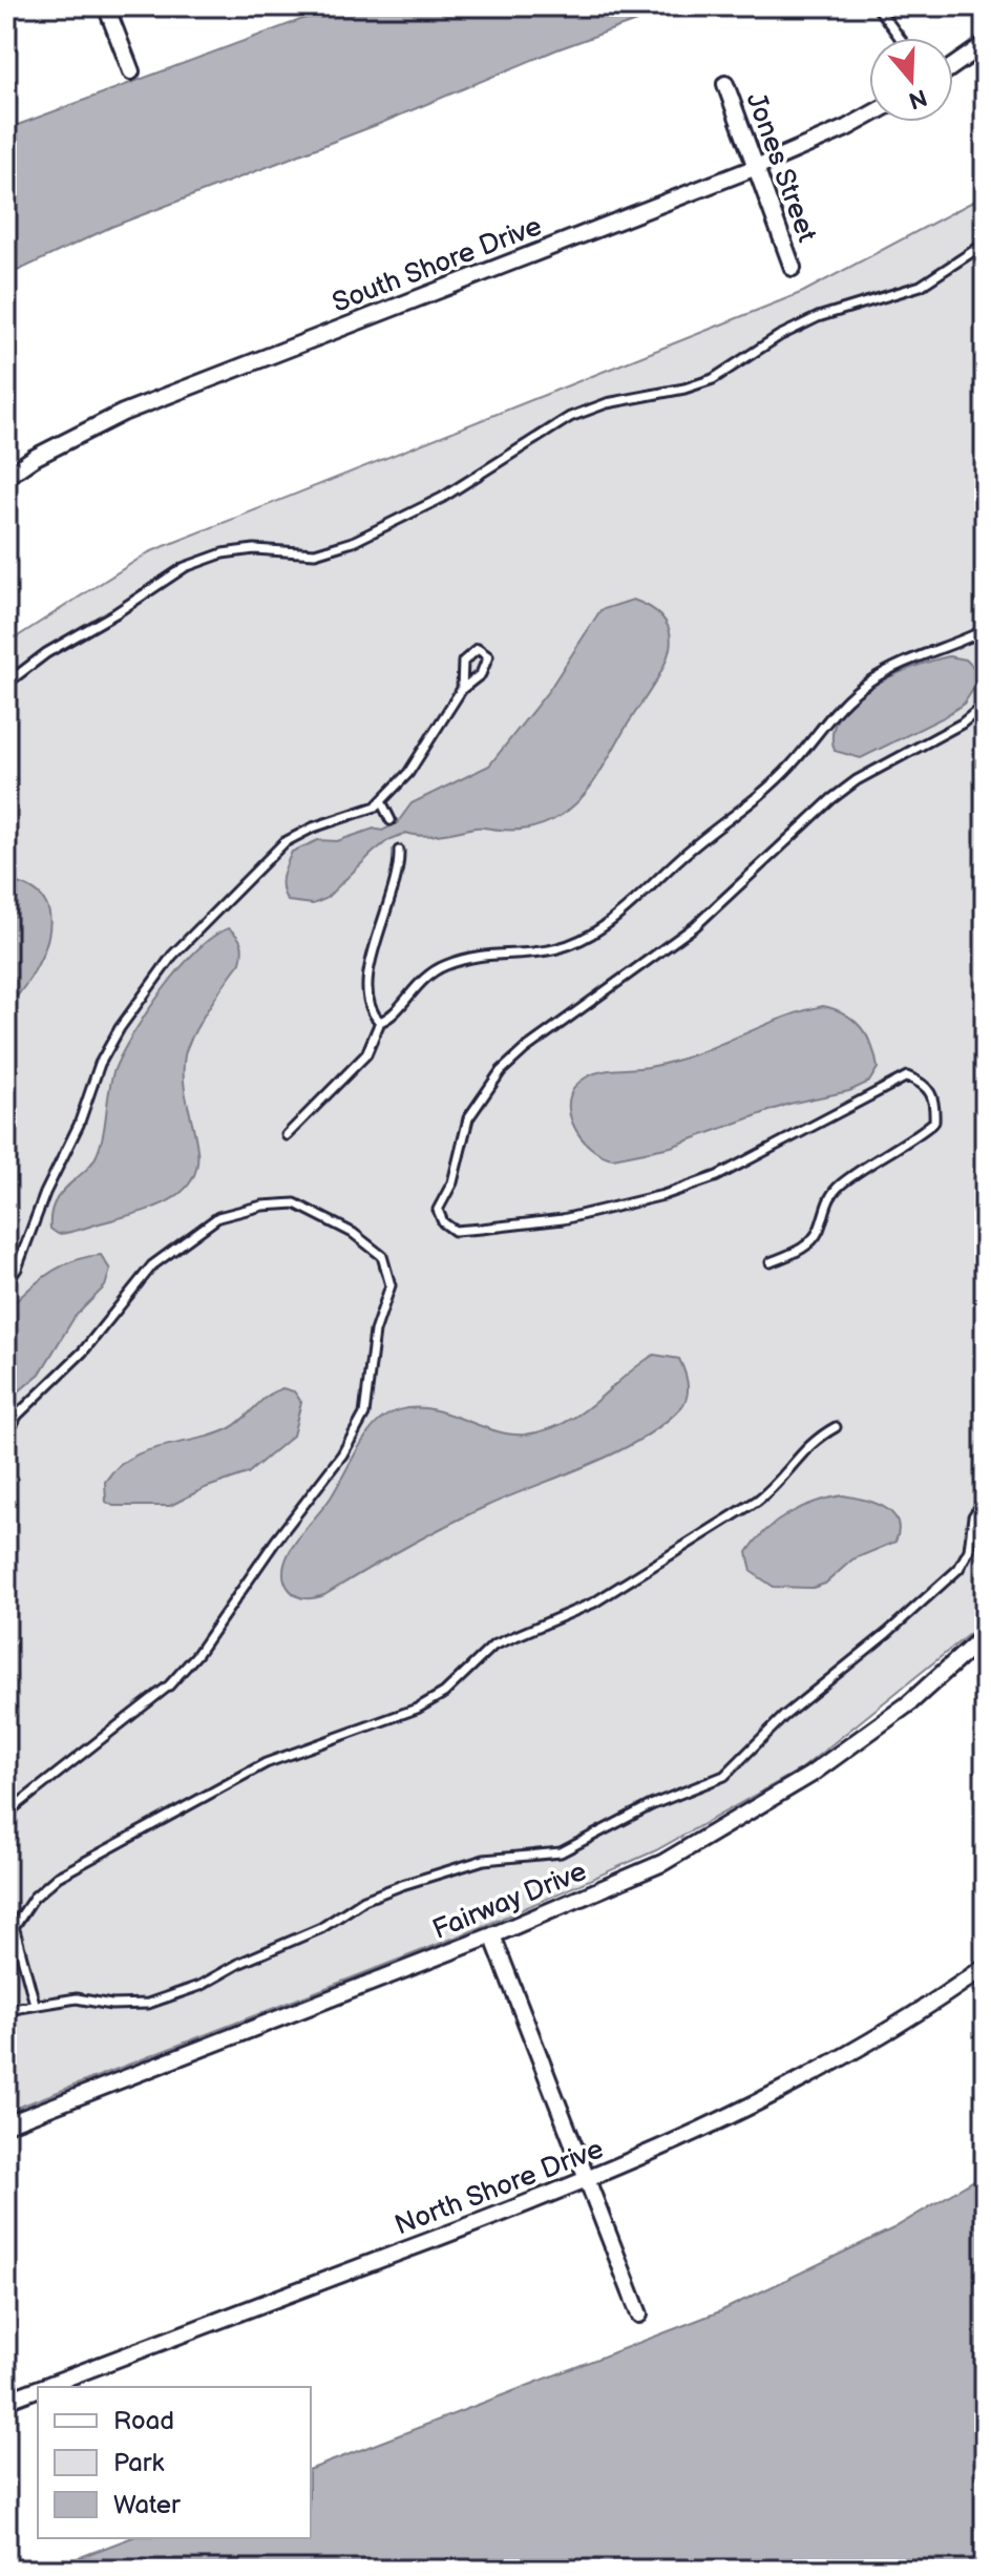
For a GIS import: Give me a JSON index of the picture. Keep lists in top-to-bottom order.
{
  "streets": {
    "street": [
      "Jones Street",
      "South Shore Drive",
      "Fairway Drive",
      "North Shore Drive"
    ]
  },
  "crossings": [
    ["Jones Street", "South Shore Drive"]
  ],
  "legend": ["Road", "Park", "Water"],
  "north": "bottom"
}
